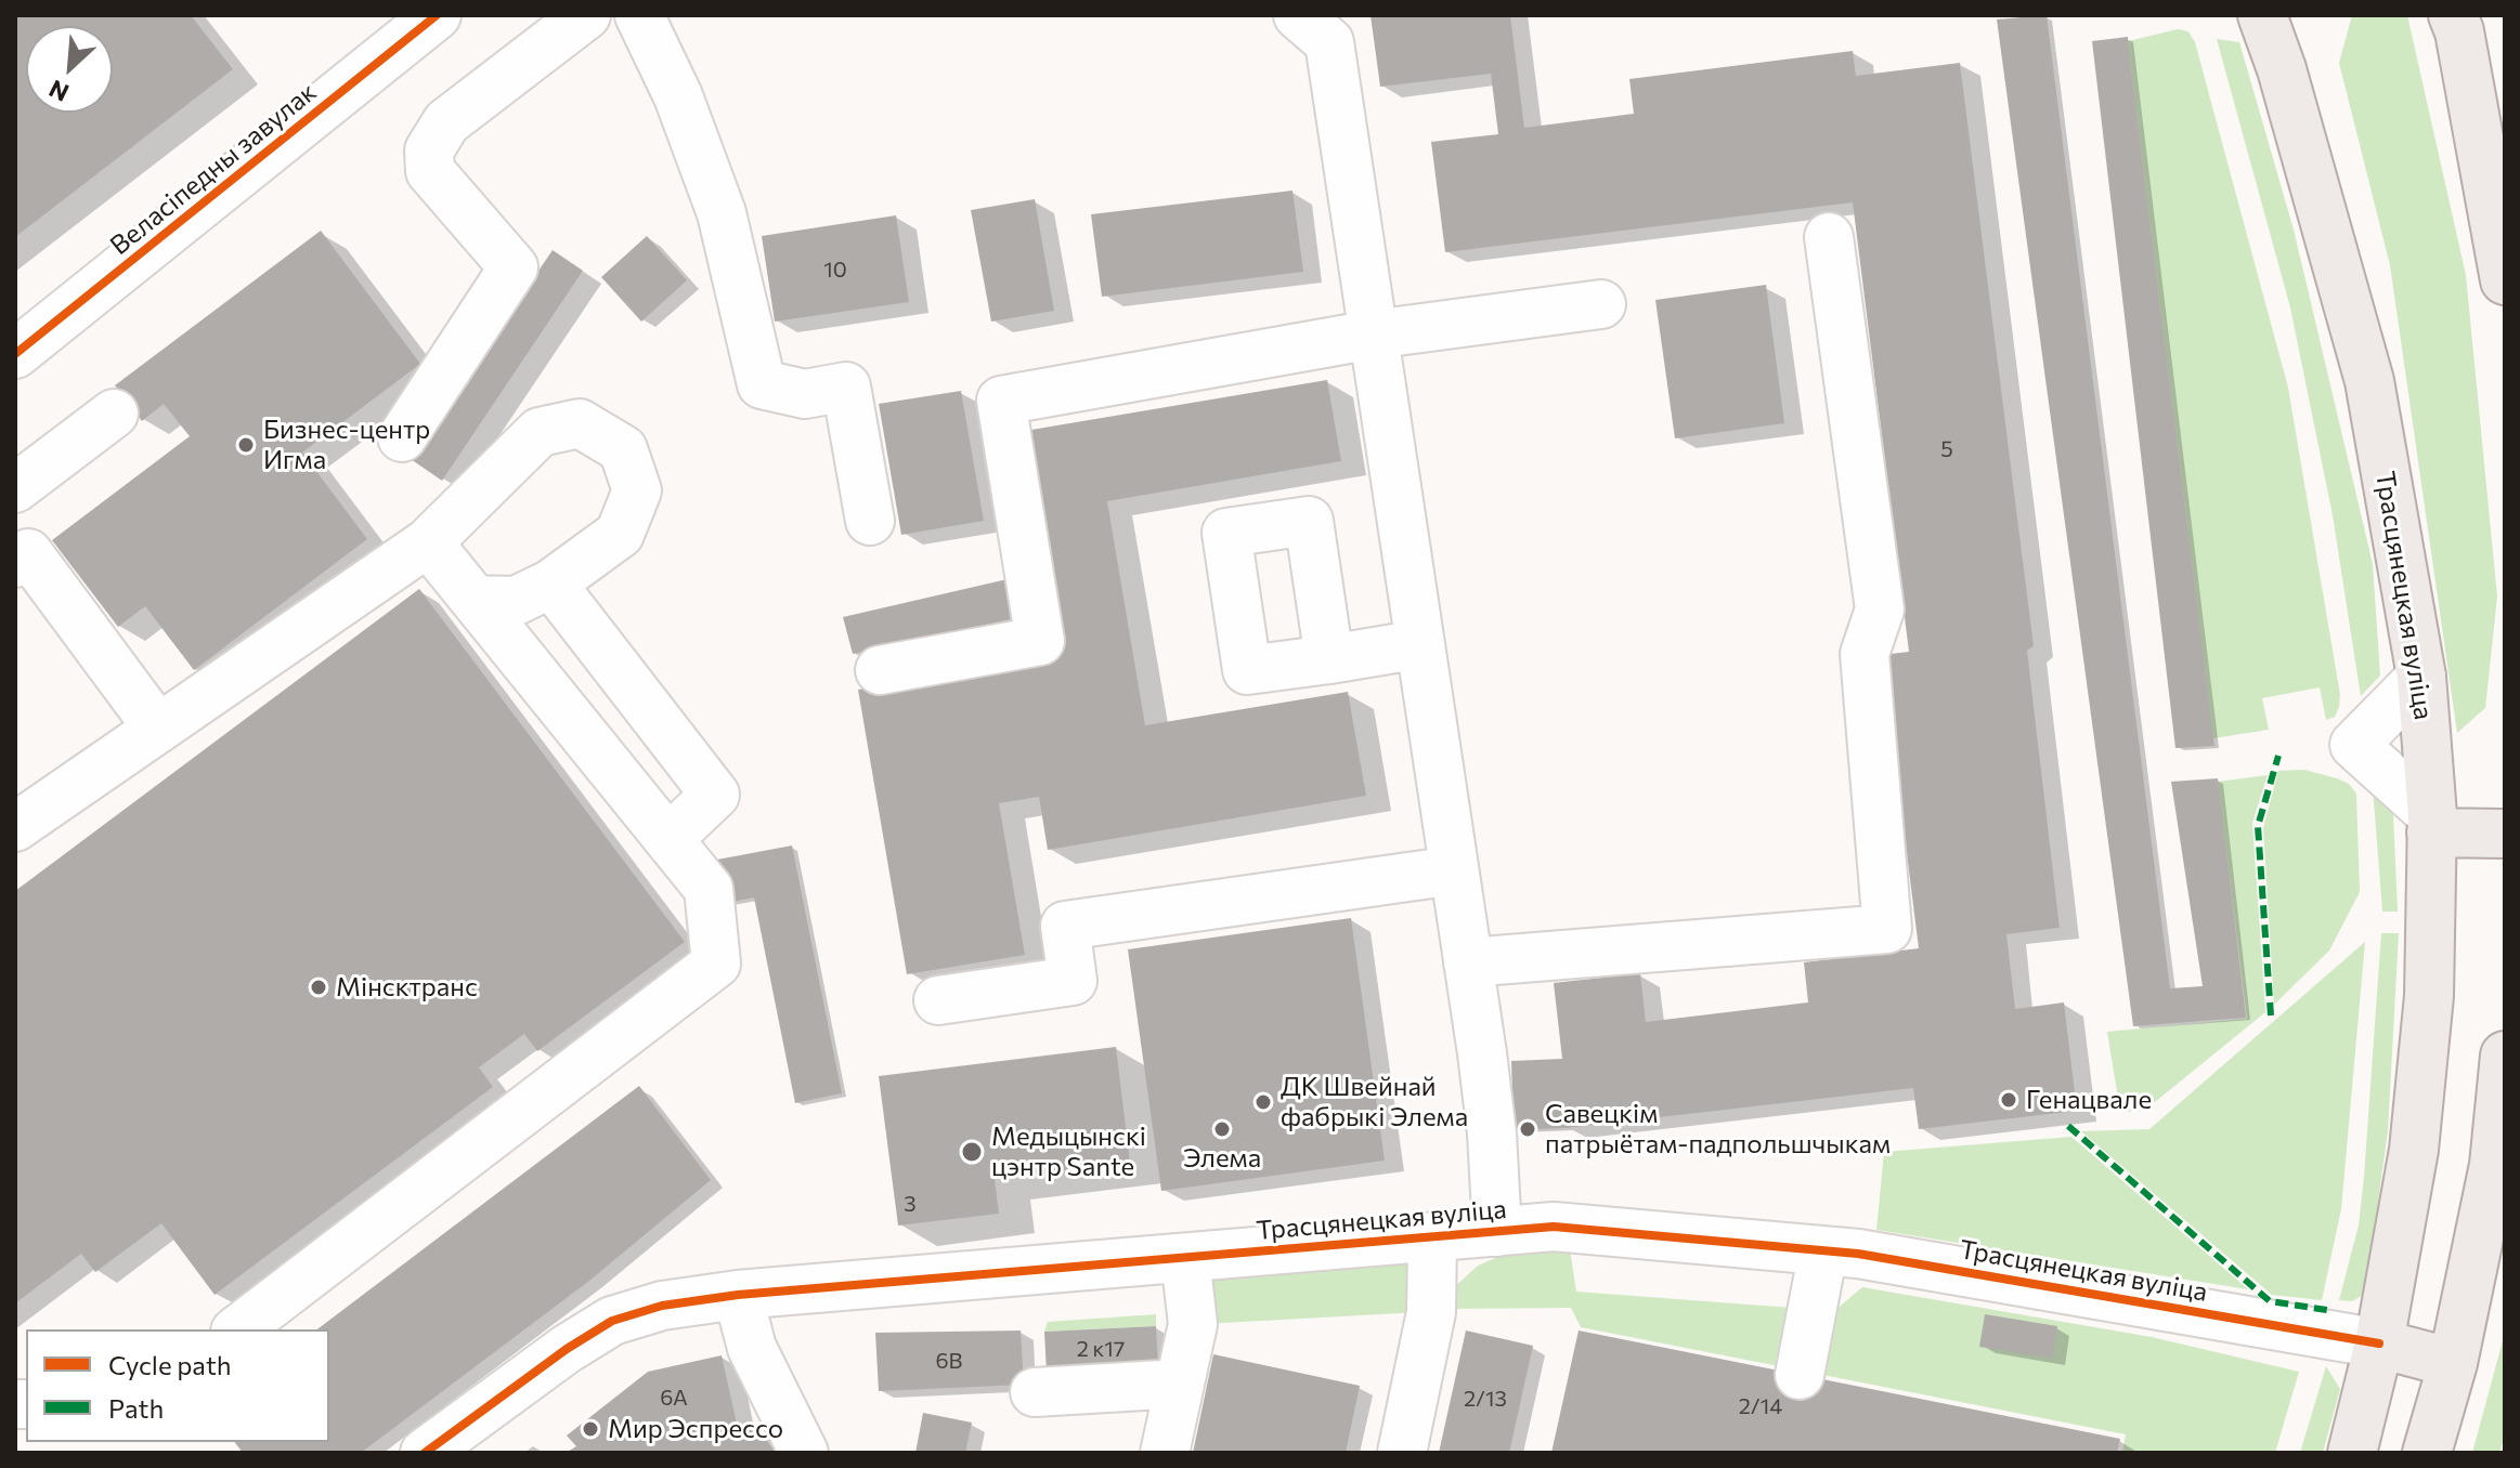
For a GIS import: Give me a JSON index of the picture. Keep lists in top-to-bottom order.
{
  "streets": {
    "main road": ["Трасцянецкая вуліца"],
    "street": ["Веласіпедны завулак"]
  },
  "places": [
    "Бизнес-центр Игма",
    "Мінсктранс",
    "Генацвале",
    "ДК Швейнай фабрыкі Элема",
    "Элема",
    "Савецкім патрыётам-падпольшчыкам",
    "Медыцынскі цэнтр Sante",
    "Мир Эспрессо"
  ],
  "house_numbers": [
    "10",
    "5",
    "3",
    "2 к17",
    "6В",
    "6А",
    "2/13",
    "2/14"
  ],
  "legend": ["Cycle path", "Path"],
  "north": "bottom left"
}
